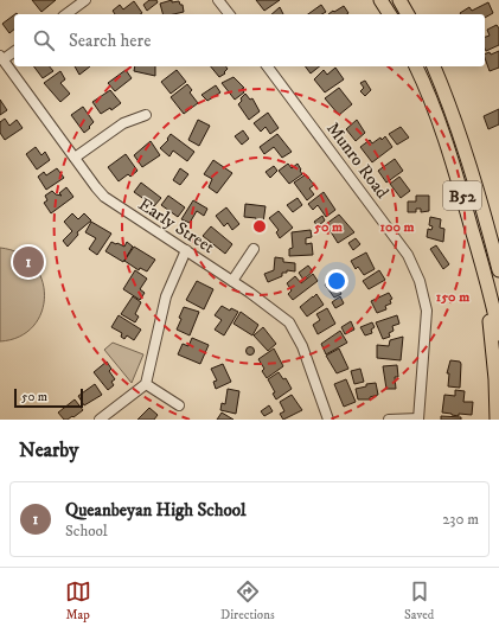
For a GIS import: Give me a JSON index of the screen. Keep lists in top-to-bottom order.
{
  "streets": {
    "highway": ["B52"],
    "street": ["Munro Road", "Early Street"]
  },
  "scale_bar": "50 m",
  "page": {
    "search": "Search here",
    "pins": "1",
    "scale": "50 m",
    "heading": "Nearby",
    "list": [
      {
        "mark": "1",
        "name": "Queanbeyan High School",
        "note": "School",
        "value": "230 m"
      }
    ],
    "nav": ["Map", "Directions", "Saved"]
  },
  "rings": ["50 m", "100 m", "150 m"]
}
